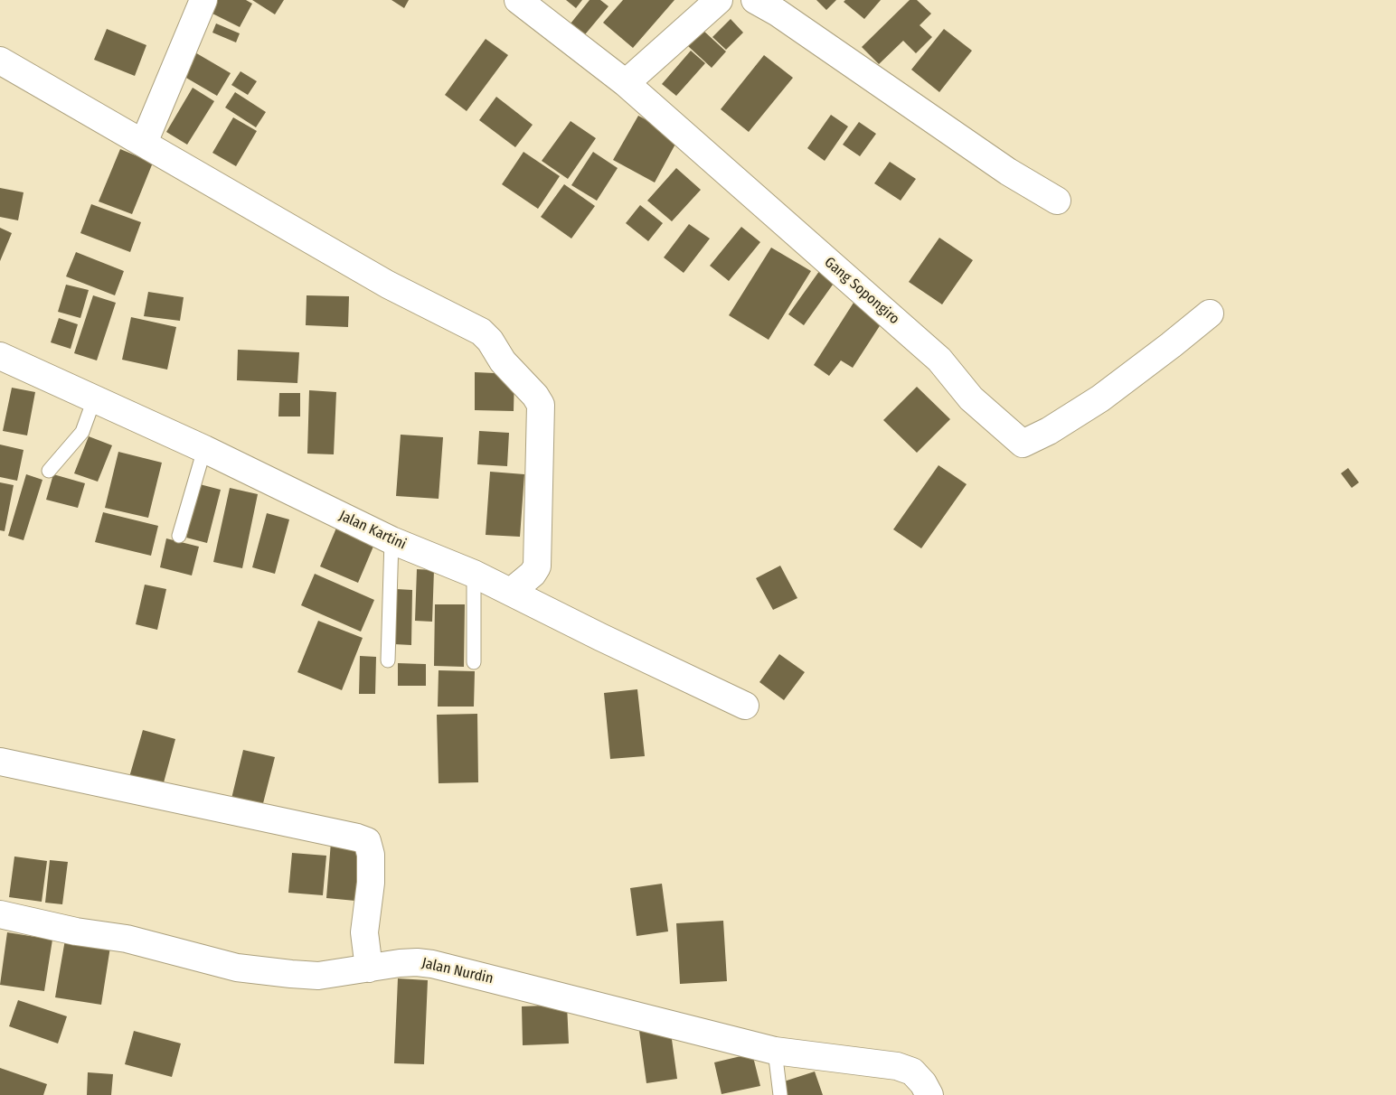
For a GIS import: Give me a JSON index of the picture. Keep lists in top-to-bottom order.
{
  "streets": {
    "street": ["Gang Sopongiro", "Jalan Kartini", "Jalan Nurdin"]
  }
}
